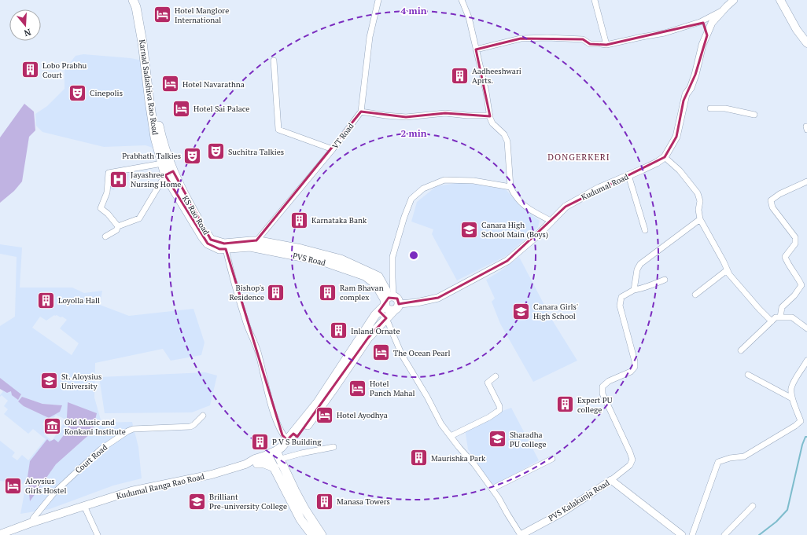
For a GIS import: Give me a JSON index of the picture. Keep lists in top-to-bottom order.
{
  "streets": {
    "main road": [
      "Karnad Sadashiva Rao Road",
      "KS Rao Road",
      "PVS Road",
      "Kudumal Ranga Rao Road"
    ],
    "street": [
      "VT Road",
      "Kudumal Road",
      "Court Road",
      "PVS Kalakunja Road"
    ]
  },
  "crossings": [
    ["Karnad Sadashiva Rao Road", "KS Rao Road"],
    ["Karnad Sadashiva Rao Road", "PVS Road"],
    ["VT Road", "KS Rao Road"],
    ["VT Road", "PVS Road"],
    ["Kudumal Road", "PVS Road"],
    ["KS Rao Road", "PVS Road"],
    ["Court Road", "Kudumal Ranga Rao Road"]
  ],
  "districts": ["DONGERKERI"],
  "places": {
    "hotel": [
      "Hotel Manglore International",
      "Hotel Navarathna",
      "Hotel Sai Palace",
      "The Ocean Pearl",
      "Hotel Panch Mahal",
      "Hotel Ayodhya",
      "Aloysius Girls Hostel"
    ],
    "building": [
      "Lobo Prabhu Court",
      "Aadheeshwari Aprts.",
      "Karnataka Bank",
      "Bishop's Residence",
      "Ram Bhavan complex",
      "Loyolla Hall",
      "Inland Ornate",
      "Expert PU college",
      "P V S Building",
      "Maurishka Park",
      "Manasa Towers"
    ],
    "theatre": ["Cinepolis", "Suchitra Talkies", "Prabhath Talkies"],
    "hospital": ["Jayashree Nursing Home"],
    "school or university": [
      "Canara High School Main (Boys)",
      "Canara Girls' High School",
      "St. Aloysius University",
      "Sharadha PU college",
      "Brilliant Pre-university College"
    ],
    "museum": ["Old Music and Konkani Institute"]
  },
  "north": "bottom",
  "rings": ["4 min", "2 min"]
}
